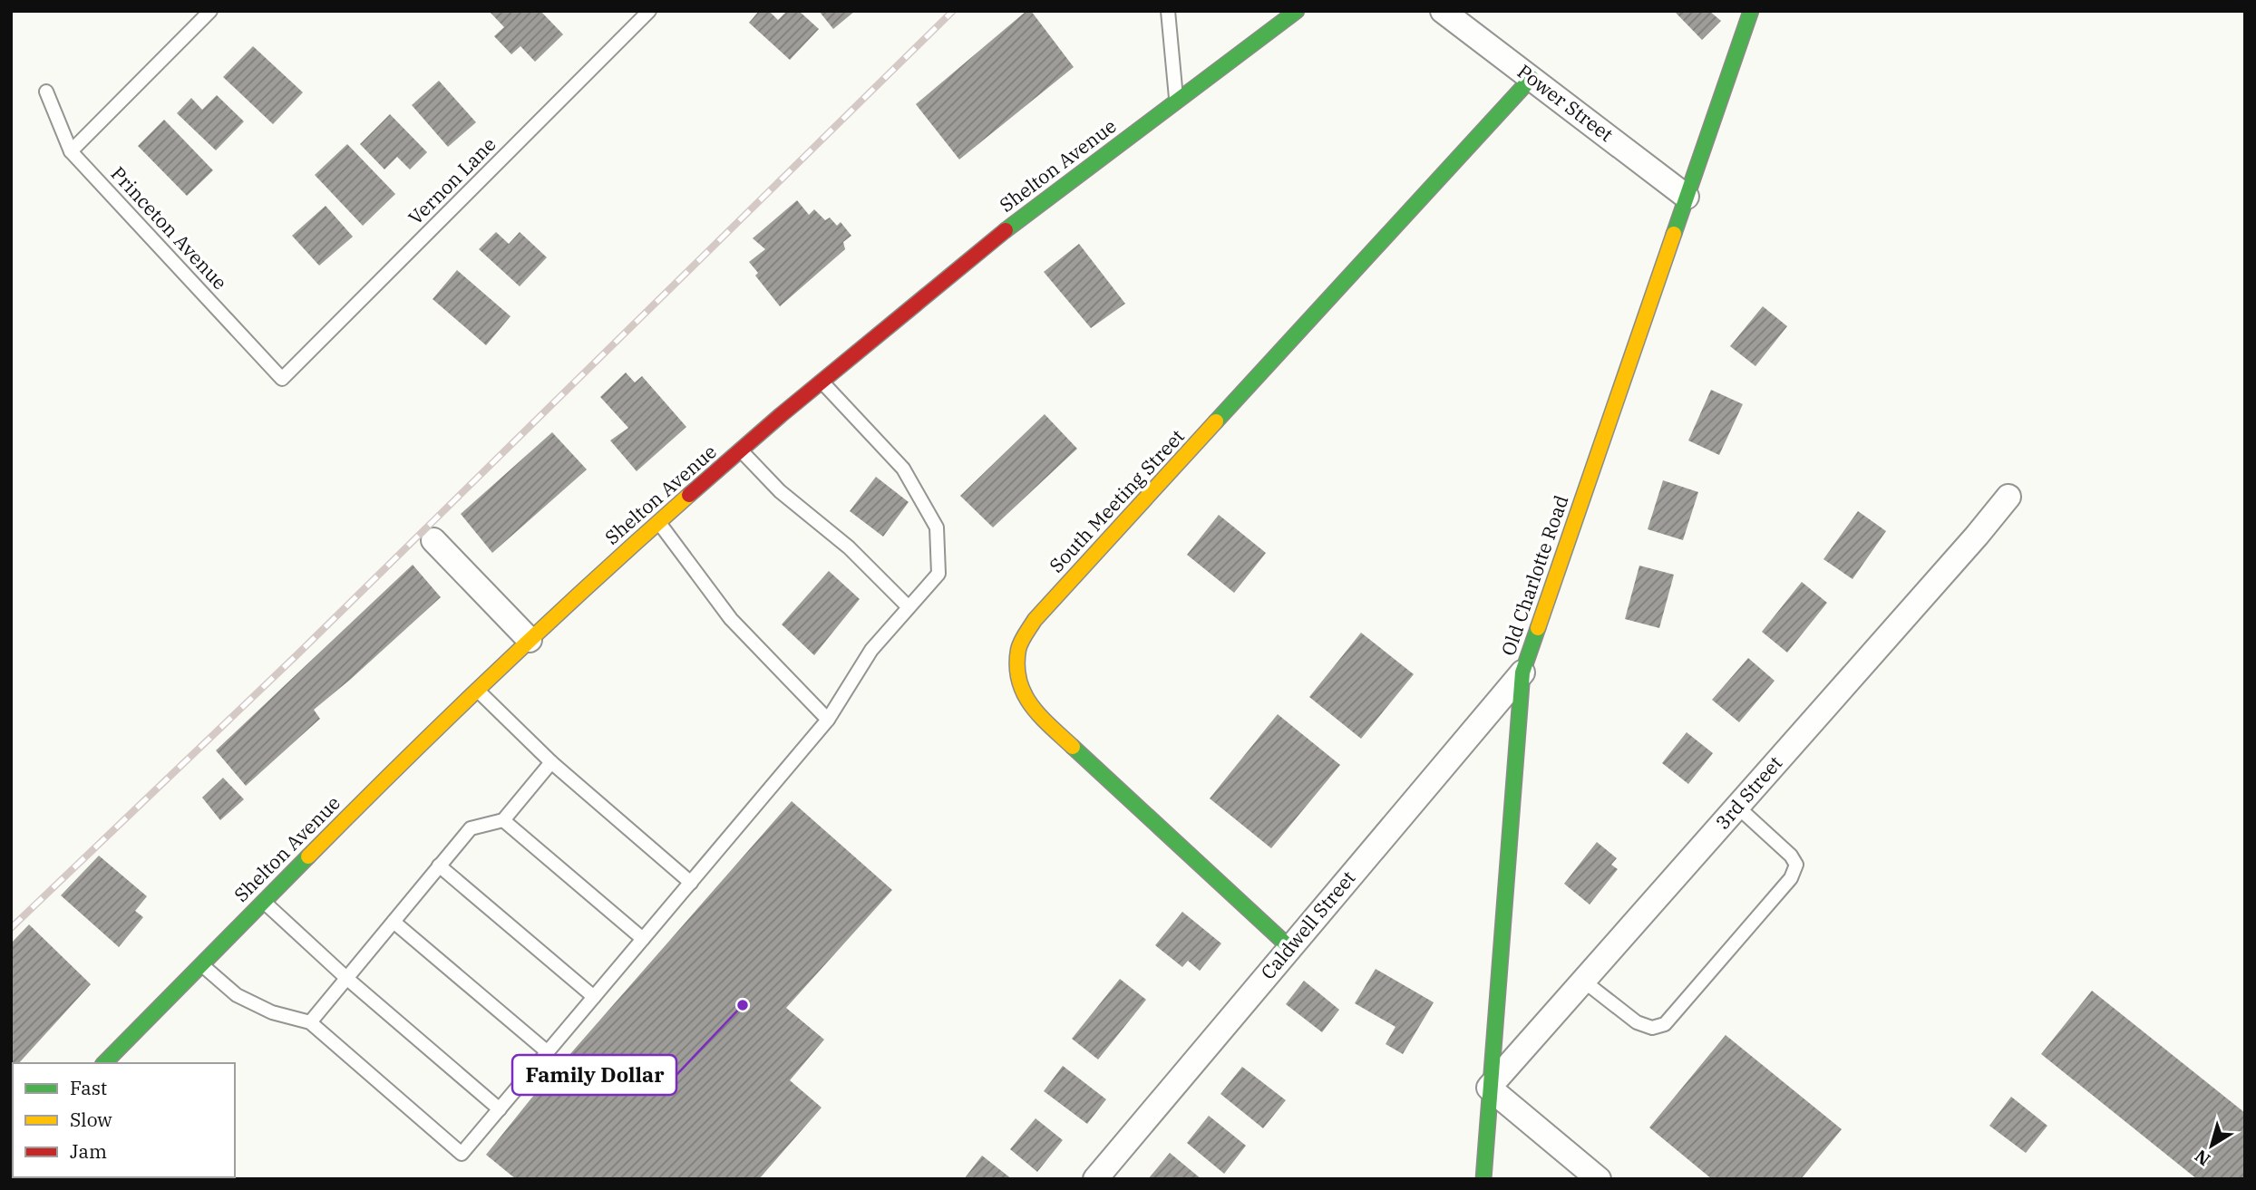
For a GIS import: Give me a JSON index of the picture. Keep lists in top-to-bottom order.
{
  "streets": {
    "street": [
      "Power Street",
      "Shelton Avenue",
      "South Meeting Street",
      "Old Charlotte Road",
      "3rd Street",
      "Caldwell Street"
    ],
    "lane": ["Vernon Lane", "Princeton Avenue"]
  },
  "crossings": [
    ["Power Street", "South Meeting Street"],
    ["Power Street", "Old Charlotte Road"],
    ["Vernon Lane", "Princeton Avenue"],
    ["South Meeting Street", "Caldwell Street"],
    ["Old Charlotte Road", "3rd Street"],
    ["Old Charlotte Road", "Caldwell Street"]
  ],
  "places": ["Family Dollar"],
  "legend": ["Fast", "Slow", "Jam"],
  "north": "bottom left"
}
